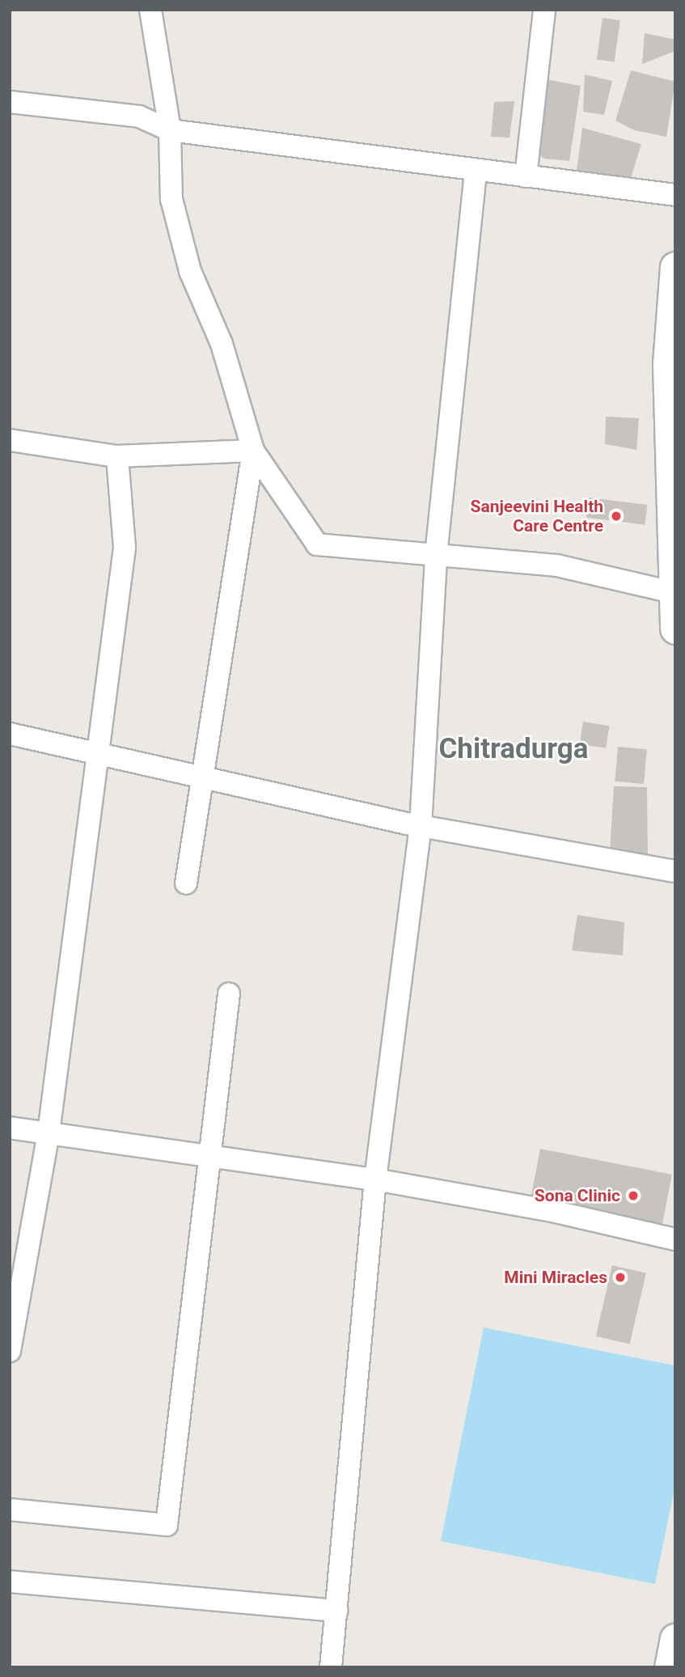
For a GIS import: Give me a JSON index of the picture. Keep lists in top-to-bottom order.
{
  "districts": ["Chitradurga"],
  "places": ["Sanjeevini Health Care Centre", "Sona Clinic", "Mini Miracles"]
}
